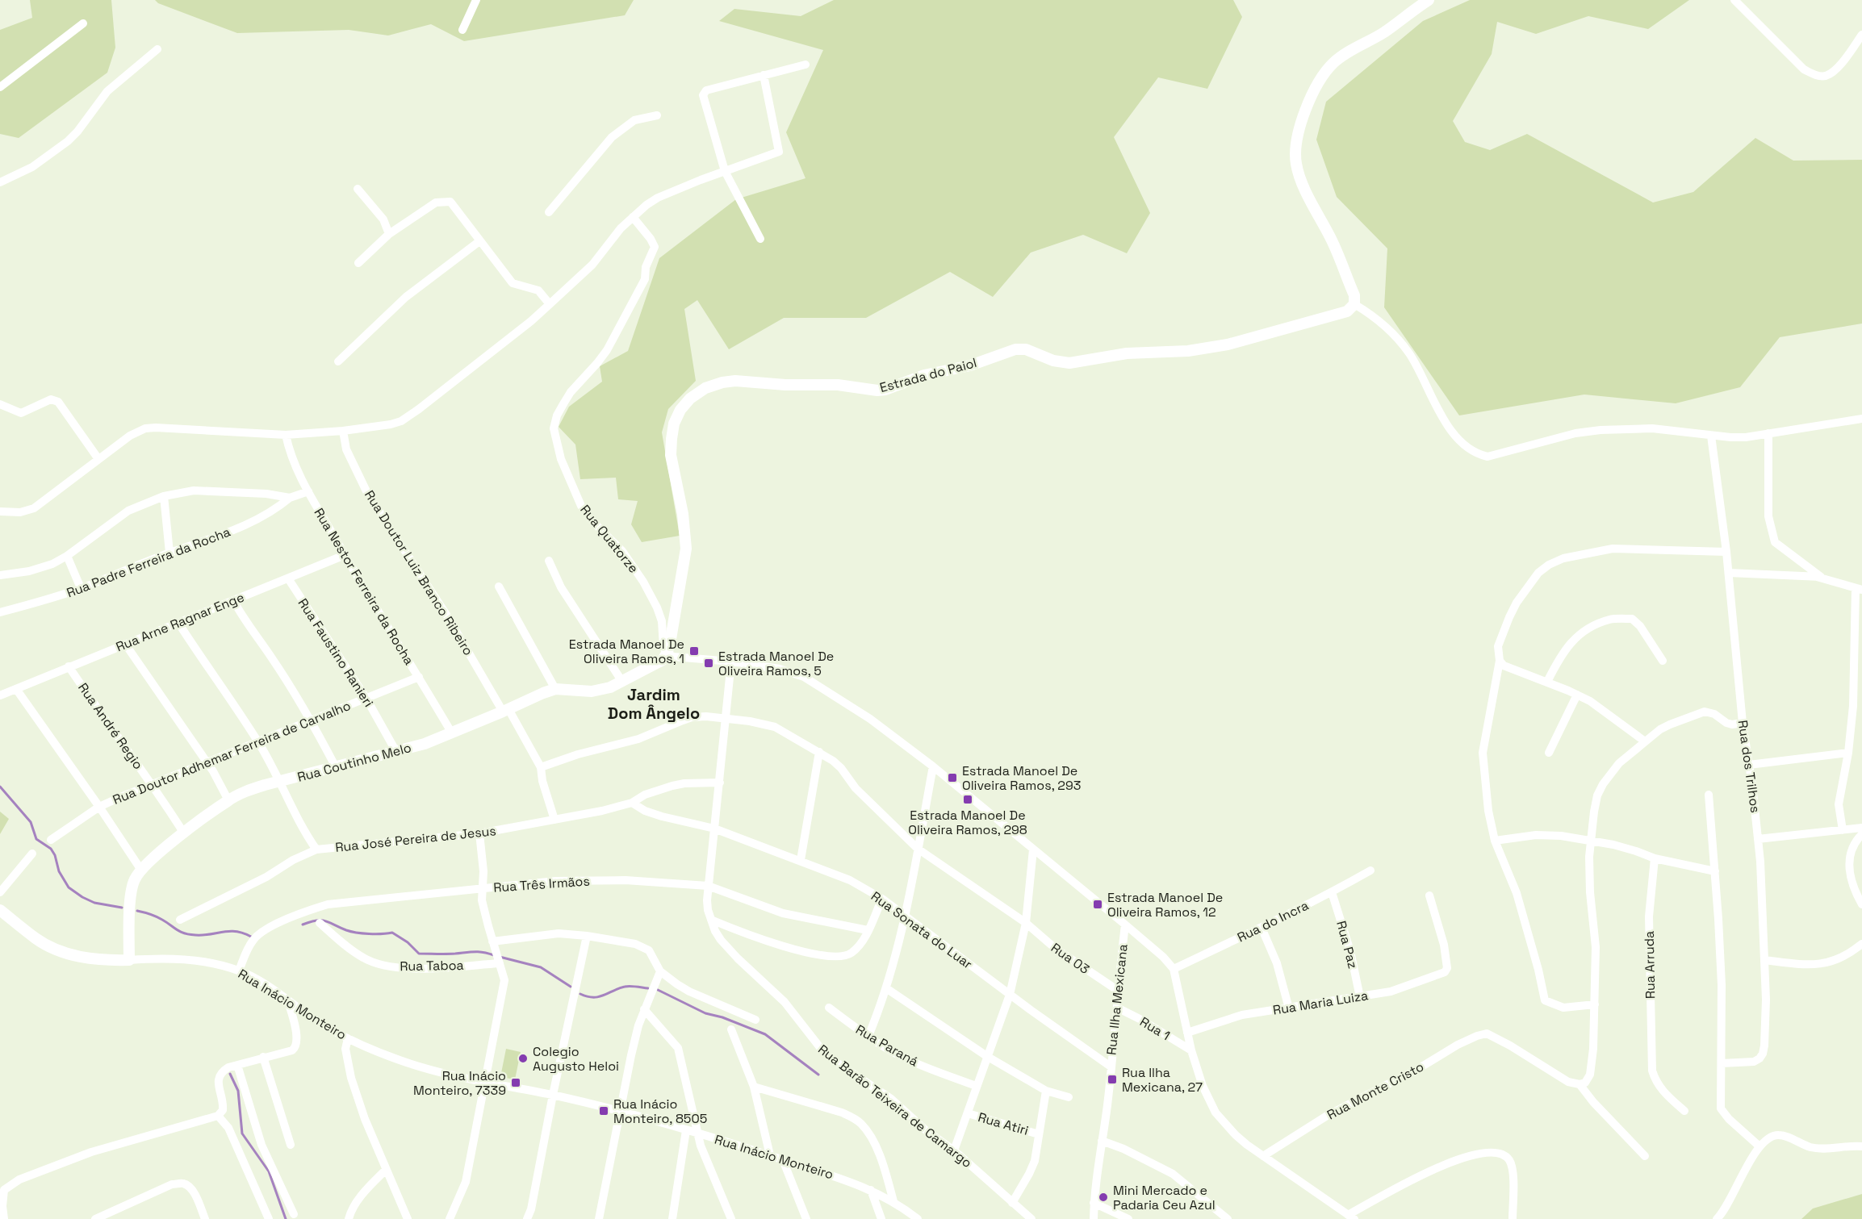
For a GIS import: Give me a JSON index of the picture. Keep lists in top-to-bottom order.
{
  "streets": {
    "street": [
      "Estrada do Paiol",
      "Rua Quatorze",
      "Rua Padre Ferreira da Rocha",
      "Rua Doutor Luiz Branco Ribeiro",
      "Rua Nestor Ferreira da Rocha",
      "Rua Arne Ragnar Enge",
      "Rua Faustino Ranieri",
      "Rua André Regio",
      "Rua Doutor Adhemar Ferreira de Carvalho",
      "Rua Coutinho Melo",
      "Rua dos Trilhos",
      "Rua José Pereira de Jesus",
      "Rua Três Irmãos",
      "Rua do Incra",
      "Rua Sonata do Luar",
      "Rua Paz",
      "Rua 03",
      "Rua Arruda",
      "Rua Taboa",
      "Rua Ilha Mexicana",
      "Rua Maria Luiza",
      "Rua Inácio Monteiro",
      "Rua 1",
      "Rua Paraná",
      "Rua Monte Cristo",
      "Rua Barão Teixeira de Camargo",
      "Rua Atiri"
    ]
  },
  "crossings": [
    ["Estrada do Paiol", "Rua Quatorze"],
    ["Estrada do Paiol", "Rua Coutinho Melo"],
    ["Rua Quatorze", "Rua Coutinho Melo"],
    ["Rua Padre Ferreira da Rocha", "Rua Nestor Ferreira da Rocha"],
    ["Rua Doutor Luiz Branco Ribeiro", "Rua Coutinho Melo"],
    ["Rua Doutor Luiz Branco Ribeiro", "Rua José Pereira de Jesus"],
    ["Rua Doutor Luiz Branco Ribeiro", "Rua 03"],
    ["Rua Nestor Ferreira da Rocha", "Rua Arne Ragnar Enge"],
    ["Rua Nestor Ferreira da Rocha", "Rua Doutor Adhemar Ferreira de Carvalho"],
    ["Rua Nestor Ferreira da Rocha", "Rua Coutinho Melo"],
    ["Rua Arne Ragnar Enge", "Rua Faustino Ranieri"],
    ["Rua Arne Ragnar Enge", "Rua André Regio"],
    ["Rua Faustino Ranieri", "Rua Doutor Adhemar Ferreira de Carvalho"],
    ["Rua Faustino Ranieri", "Rua Coutinho Melo"],
    ["Rua André Regio", "Rua Doutor Adhemar Ferreira de Carvalho"],
    ["Rua André Regio", "Rua Coutinho Melo"],
    ["Rua Coutinho Melo", "Rua Inácio Monteiro"],
    ["Rua José Pereira de Jesus", "Rua Sonata do Luar"],
    ["Rua José Pereira de Jesus", "Rua Barão Teixeira de Camargo"],
    ["Rua Três Irmãos", "Rua Inácio Monteiro"],
    ["Rua Três Irmãos", "Rua Barão Teixeira de Camargo"],
    ["Rua do Incra", "Rua Paz"],
    ["Rua Sonata do Luar", "Rua Ilha Mexicana"],
    ["Rua Sonata do Luar", "Rua Barão Teixeira de Camargo"],
    ["Rua Paz", "Rua Maria Luiza"],
    ["Rua 03", "Rua Ilha Mexicana"],
    ["Rua 03", "Rua Barão Teixeira de Camargo"],
    ["Rua Ilha Mexicana", "Rua 1"]
  ],
  "districts": ["Jardim Dom Ângelo"],
  "places": {
    "transit": [
      "Estrada Manoel De Oliveira Ramos, 1",
      "Estrada Manoel De Oliveira Ramos, 5",
      "Estrada Manoel De Oliveira Ramos, 293",
      "Estrada Manoel De Oliveira Ramos, 298",
      "Estrada Manoel De Oliveira Ramos, 12",
      "Rua Ilha Mexicana, 27",
      "Rua Inácio Monteiro, 7339",
      "Rua Inácio Monteiro, 8505"
    ],
    "other": ["Colegio Augusto Heloi", "Mini Mercado e Padaria Ceu Azul"]
  }
}
